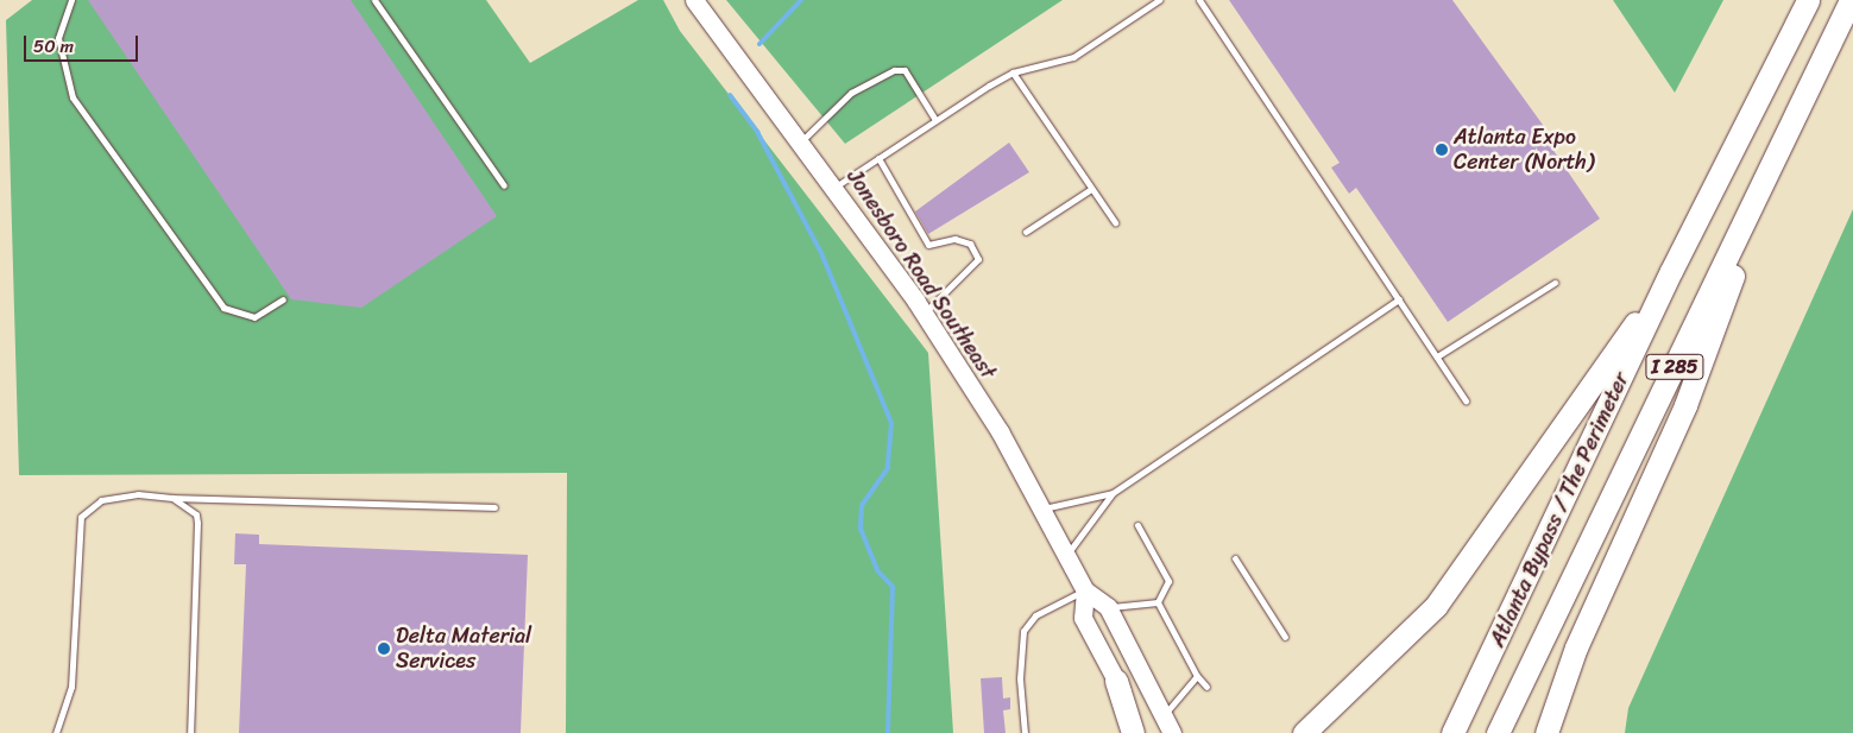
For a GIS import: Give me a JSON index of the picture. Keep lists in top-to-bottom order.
{
  "streets": {
    "highway": ["I 285", "Atlanta Bypass / The Perimeter"],
    "main road": ["Jonesboro Road Southeast"]
  },
  "places": ["Atlanta Expo Center (North)", "Delta Material Services"],
  "scale_bar": "50 m"
}
